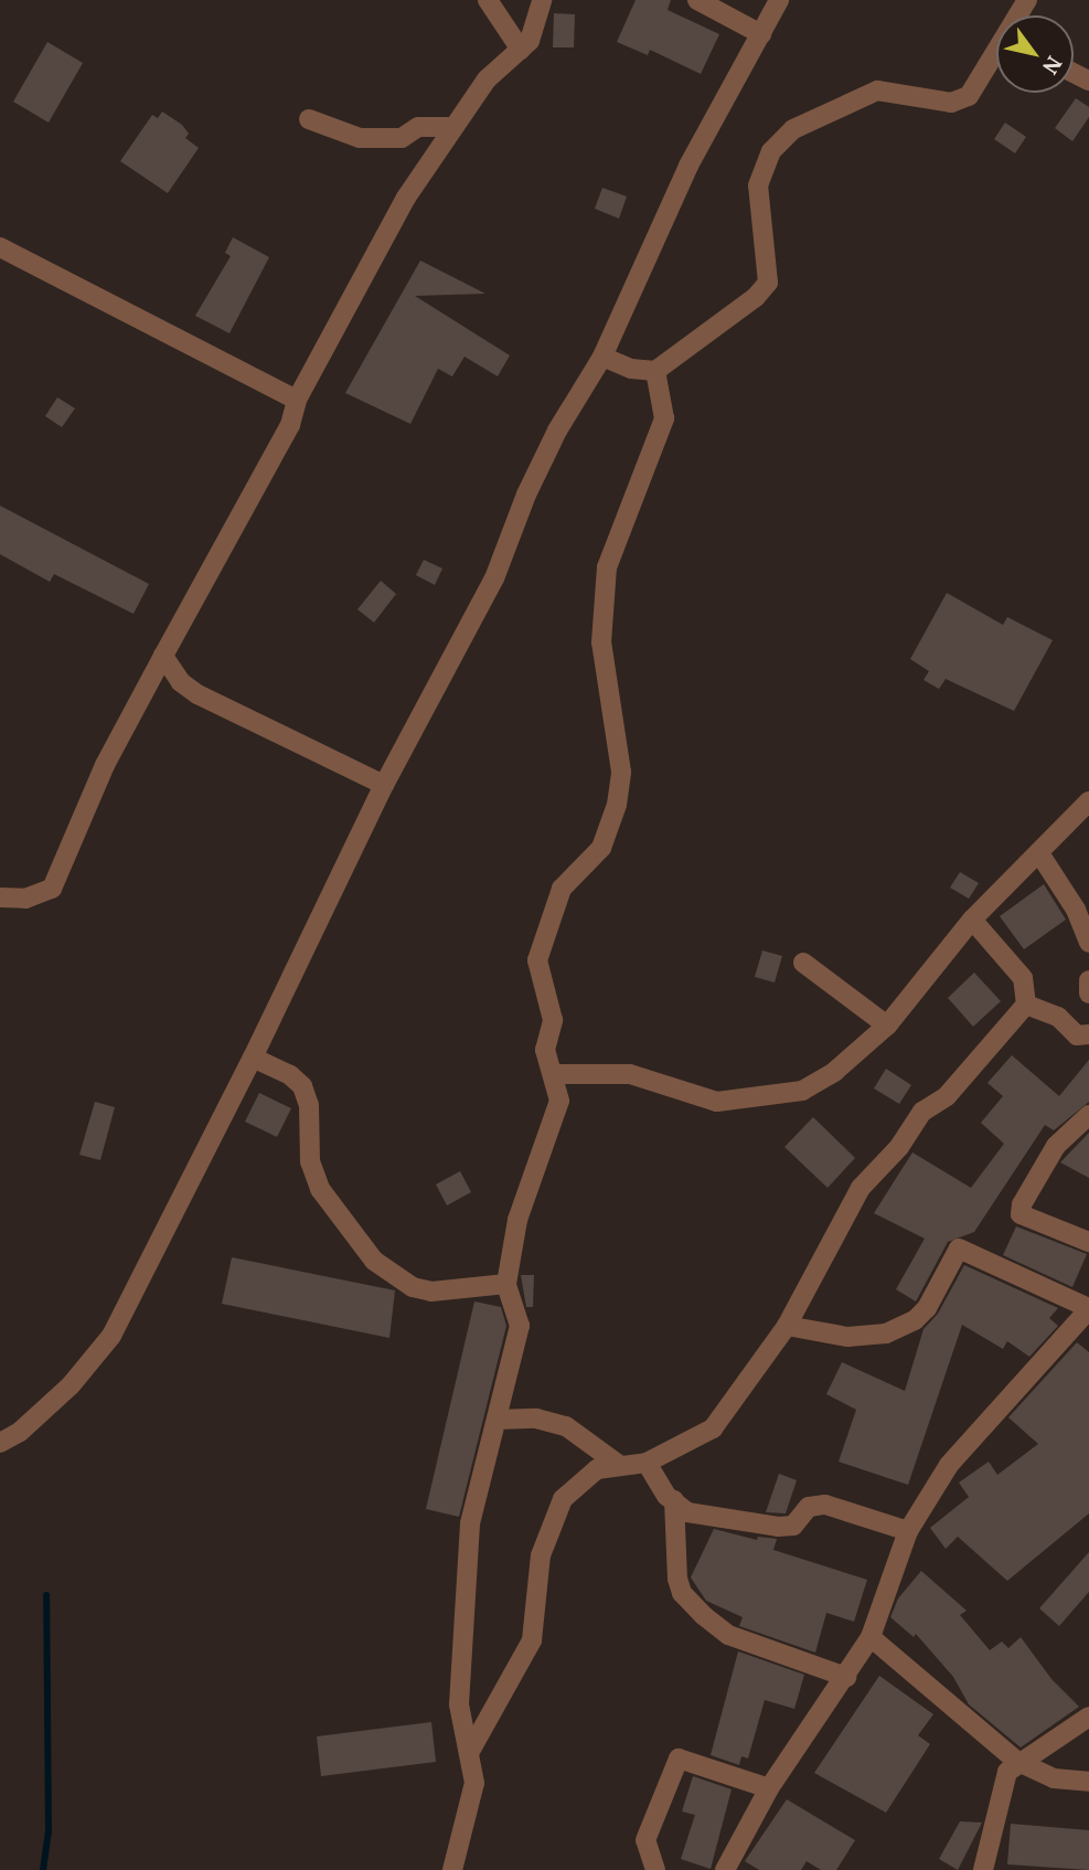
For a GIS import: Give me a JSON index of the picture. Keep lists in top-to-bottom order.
{
  "north": "bottom right"
}
